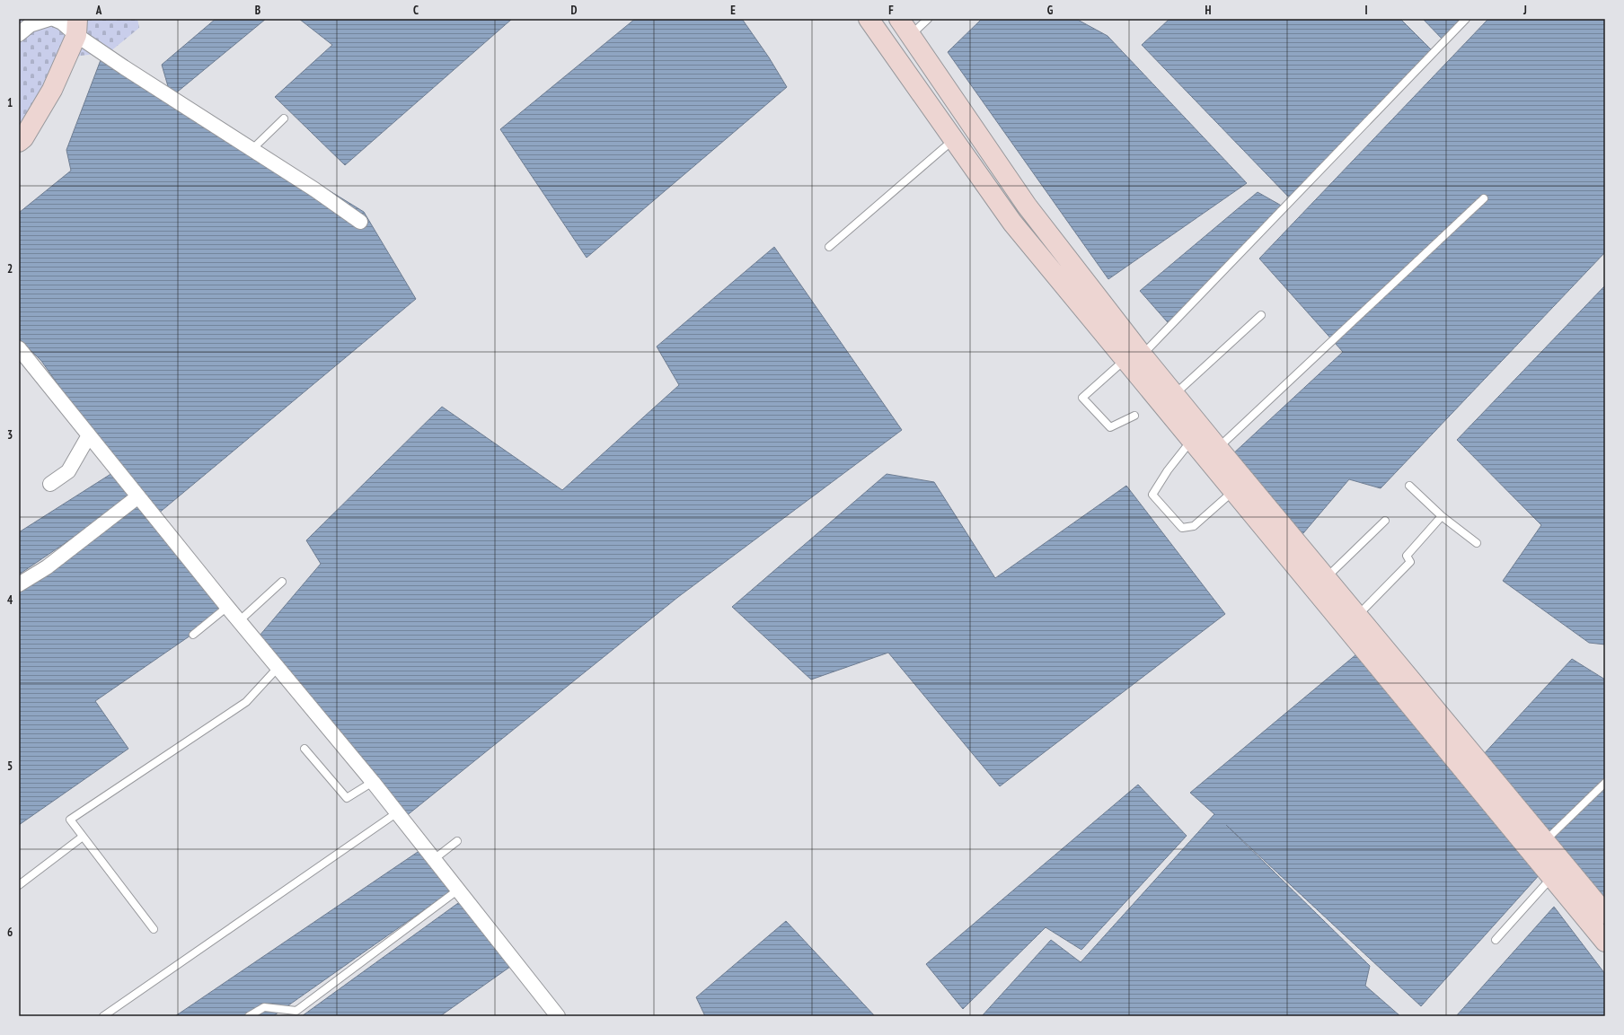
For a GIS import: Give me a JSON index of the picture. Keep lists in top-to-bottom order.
{
  "grid": {
    "columns": [
      "A",
      "B",
      "C",
      "D",
      "E",
      "F",
      "G",
      "H",
      "I",
      "J"
    ],
    "rows": [
      "1",
      "2",
      "3",
      "4",
      "5",
      "6"
    ]
  }
}
